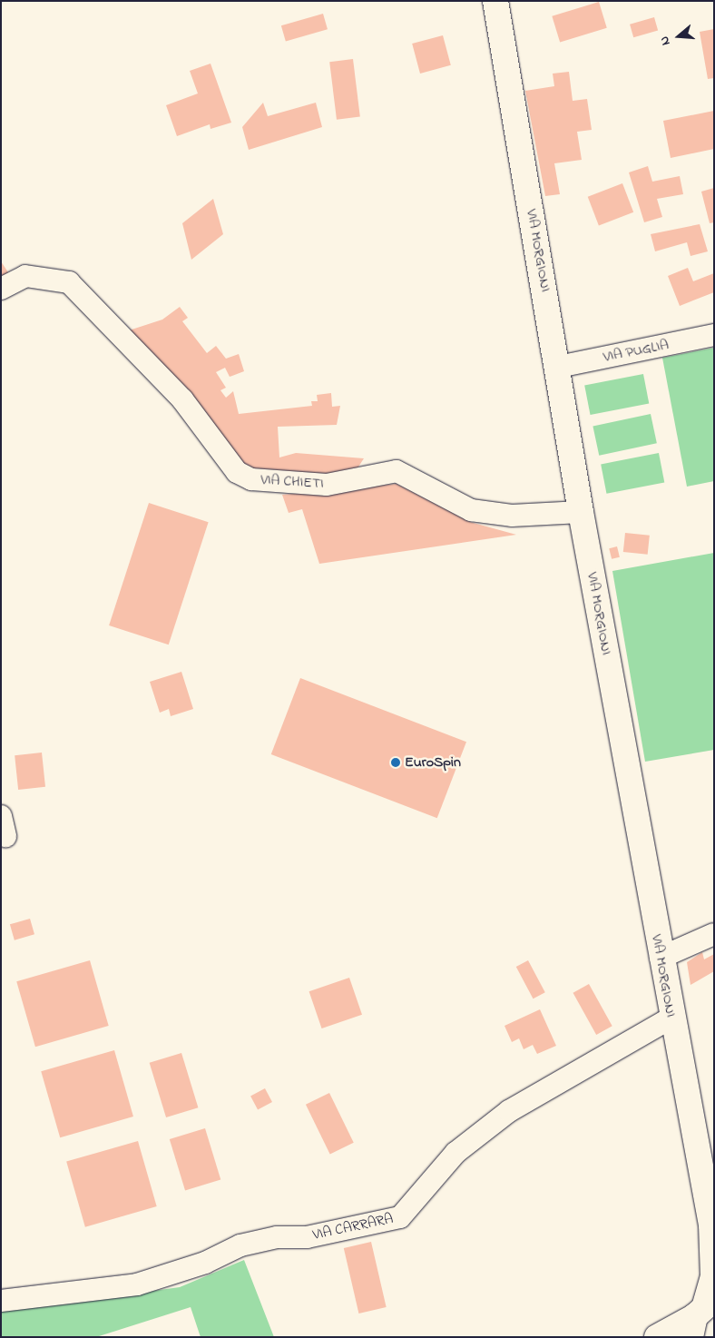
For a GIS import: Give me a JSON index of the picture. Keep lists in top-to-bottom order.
{
  "streets": {
    "main road": ["VIA MORGIONI"],
    "street": ["VIA PUGLIA", "VIA CHIETI", "VIA CARRARA"]
  },
  "crossings": [
    ["VIA MORGIONI", "VIA PUGLIA"],
    ["VIA MORGIONI", "VIA CHIETI"],
    ["VIA MORGIONI", "VIA CARRARA"]
  ],
  "places": ["EuroSpin"],
  "north": "left"
}
